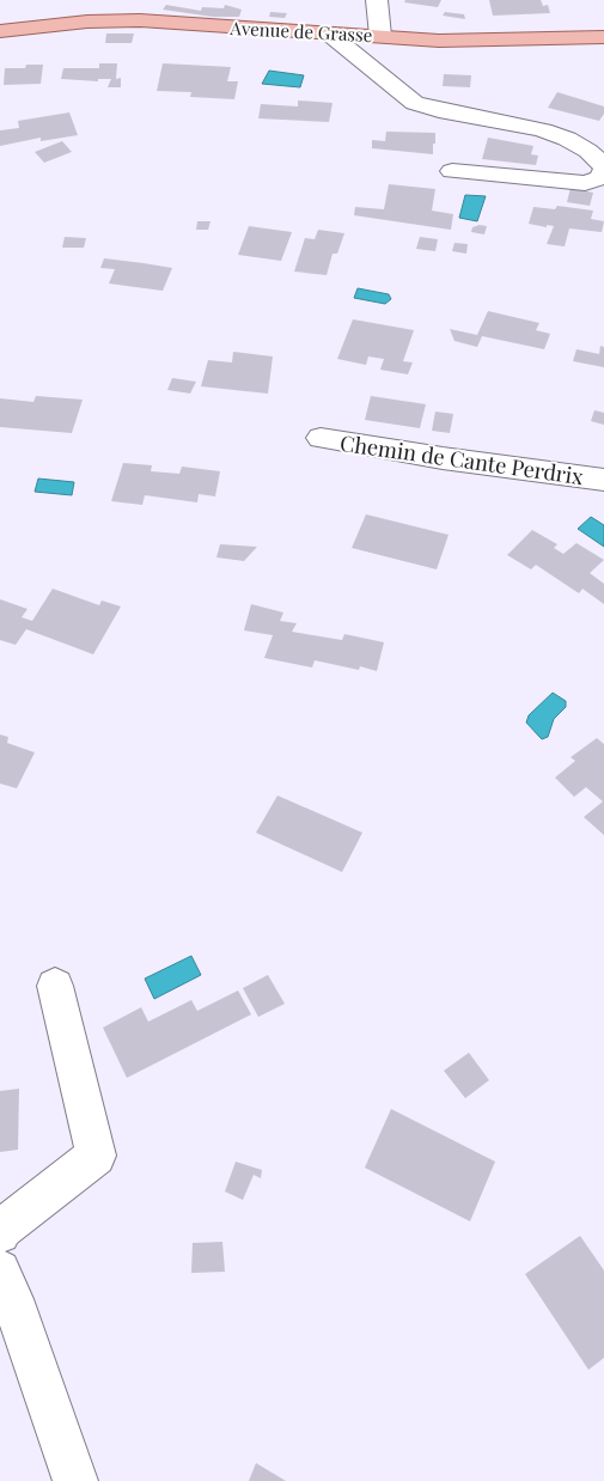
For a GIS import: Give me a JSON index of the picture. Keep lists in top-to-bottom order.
{
  "streets": {
    "main road": ["Avenue de Grasse"],
    "street": ["Chemin de Cante Perdrix"]
  }
}
